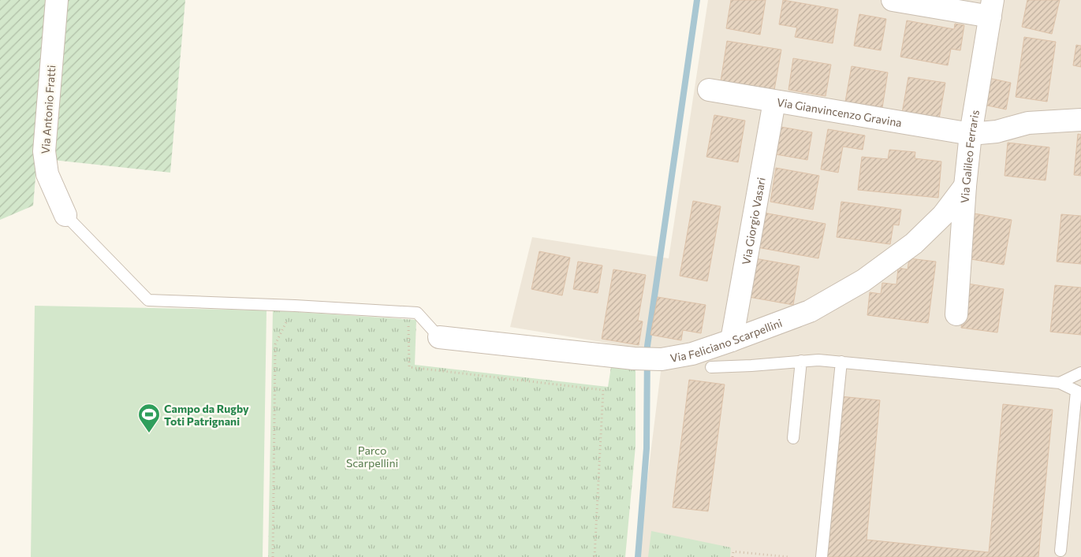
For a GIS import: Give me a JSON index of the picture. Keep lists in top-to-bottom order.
{
  "streets": {
    "street": [
      "Via Antonio Fratti",
      "Via Gianvincenzo Gravina",
      "Via Galileo Ferraris",
      "Via Giorgio Vasari",
      "Via Feliciano Scarpellini"
    ]
  },
  "crossings": [
    ["Via Gianvincenzo Gravina", "Via Galileo Ferraris"],
    ["Via Gianvincenzo Gravina", "Via Giorgio Vasari"],
    ["Via Galileo Ferraris", "Via Feliciano Scarpellini"],
    ["Via Giorgio Vasari", "Via Feliciano Scarpellini"]
  ],
  "parks": ["Parco Scarpellini"],
  "places": {
    "sports": ["Campo da Rugby Toti Patrignani"]
  }
}
